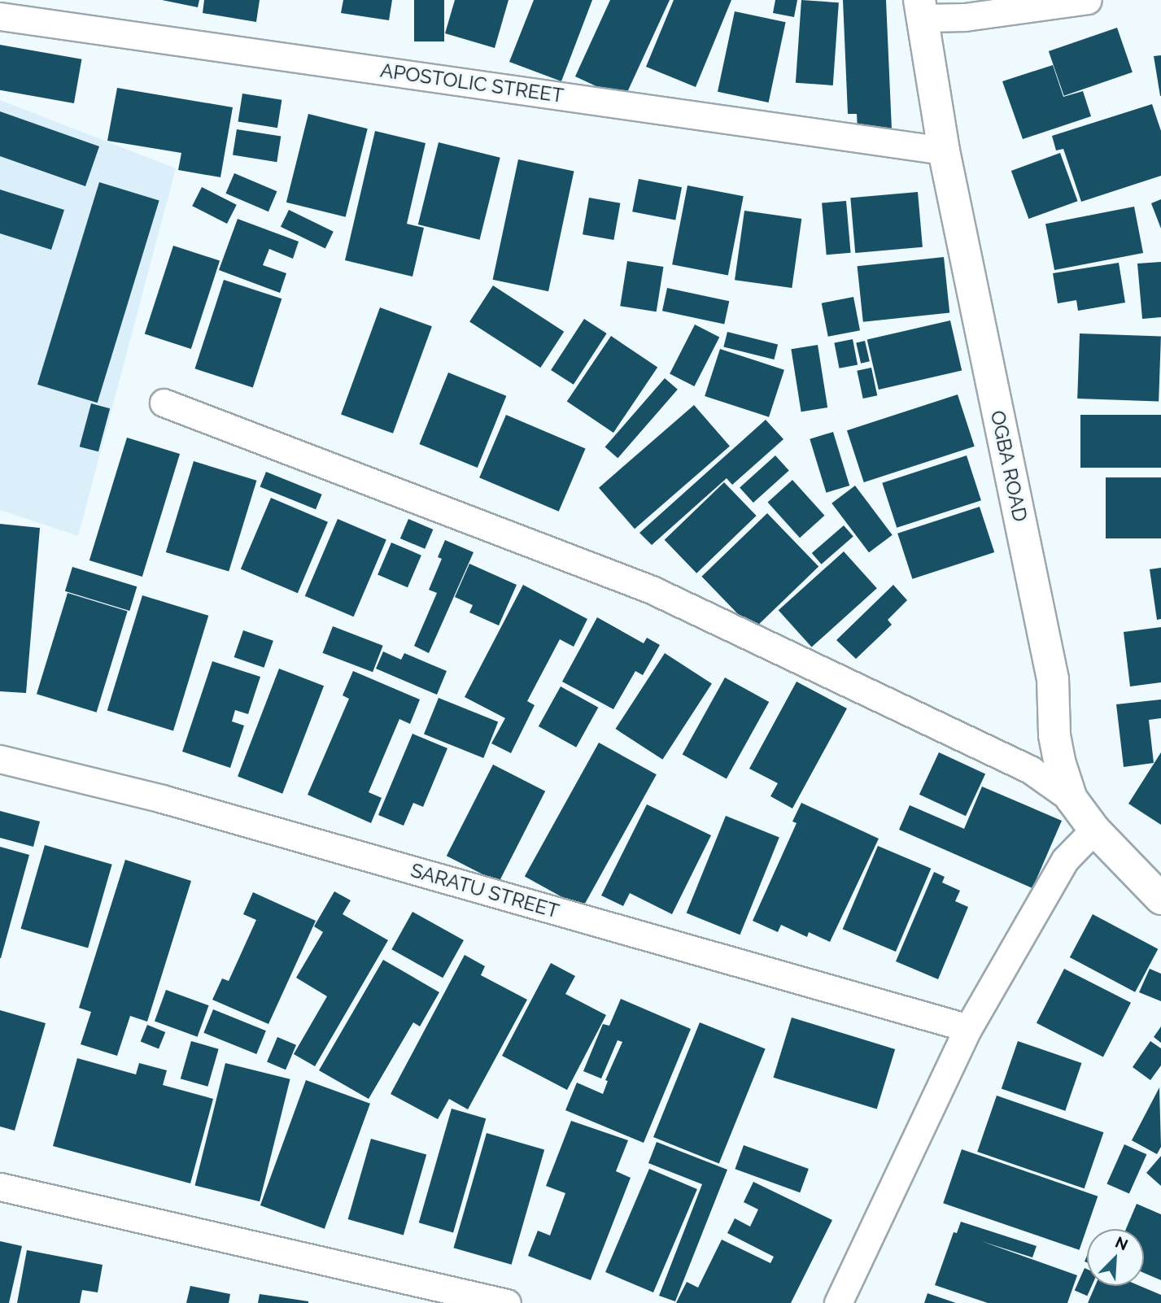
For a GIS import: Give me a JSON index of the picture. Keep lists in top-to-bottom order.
{
  "streets": {
    "main road": ["OGBA ROAD"],
    "street": ["APOSTOLIC STREET", "SARATU STREET"]
  },
  "crossings": [
    ["APOSTOLIC STREET", "OGBA ROAD"]
  ],
  "north": "top right"
}
